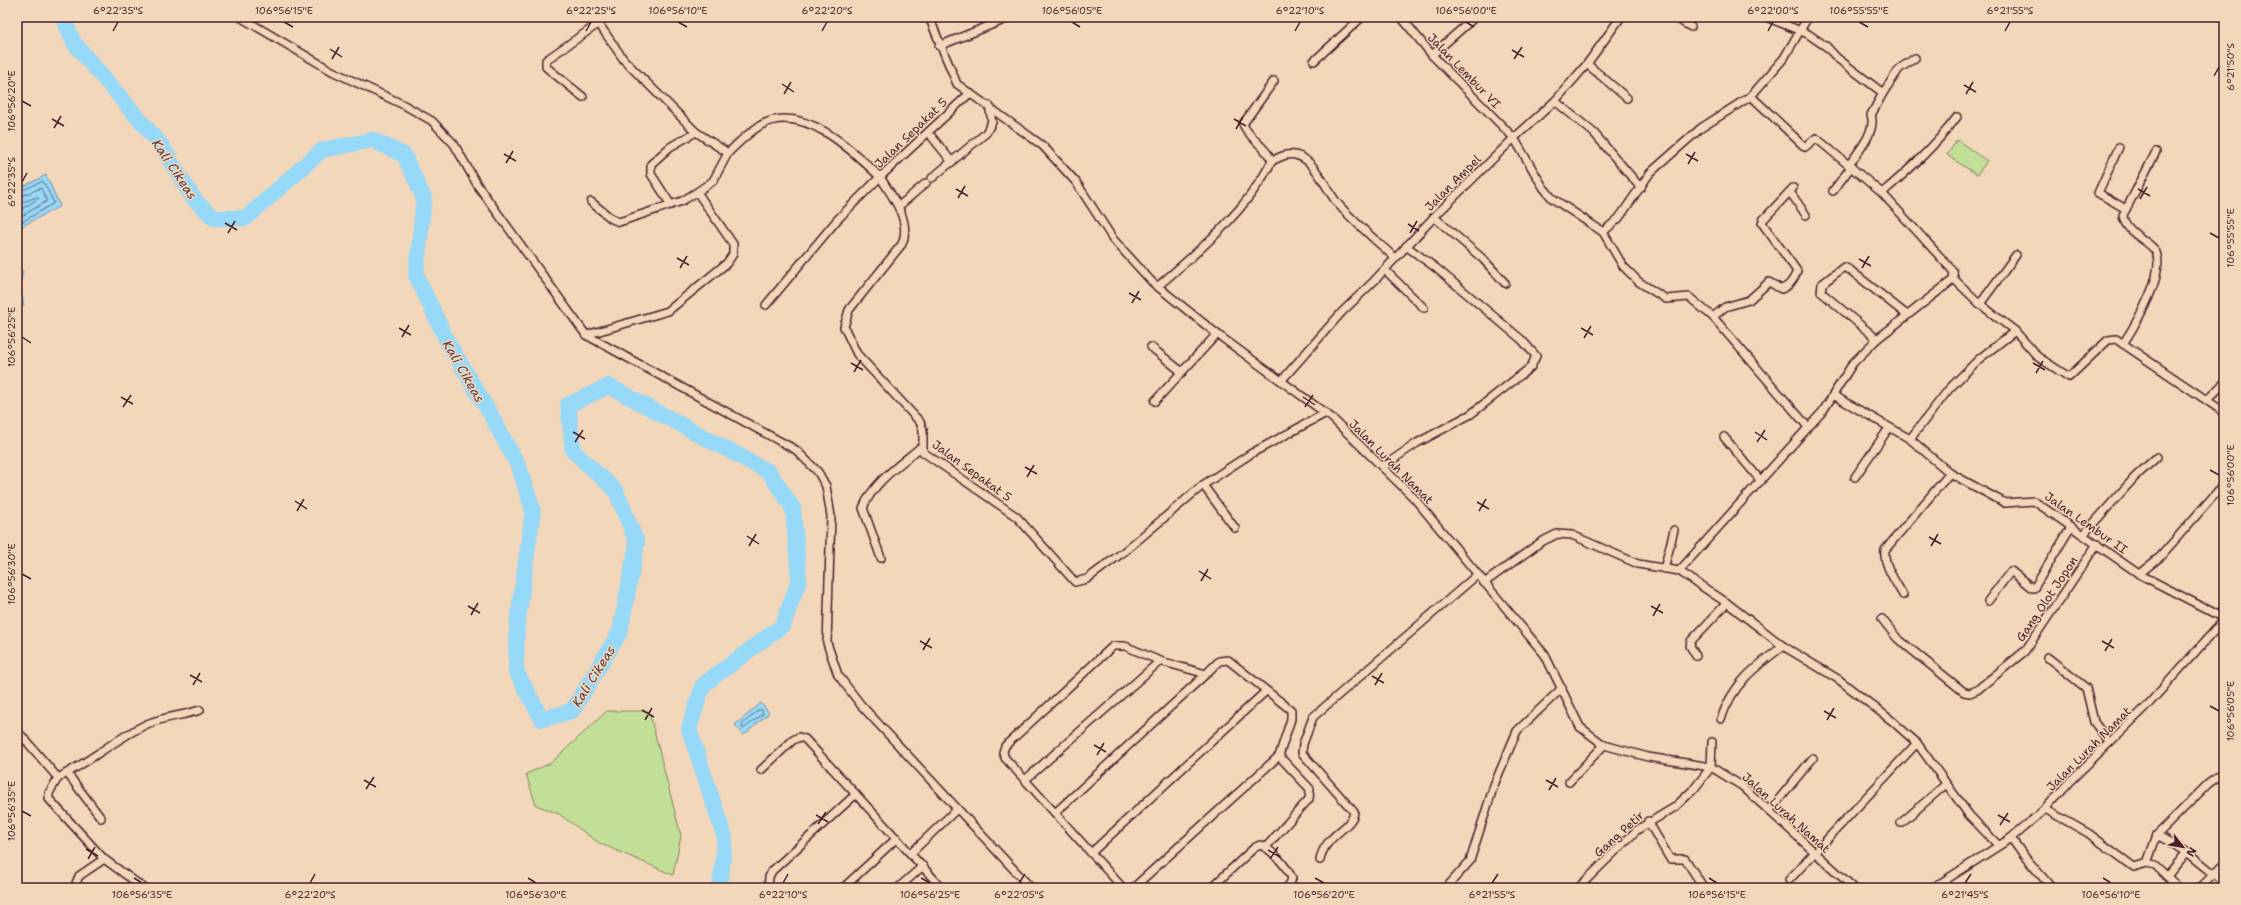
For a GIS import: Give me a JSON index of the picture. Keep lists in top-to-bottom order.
{
  "streets": {
    "street": [
      "Jalan Lembur VI",
      "Jalan Sepakat 5",
      "Jalan Ampel",
      "Jalan Lurah Namat",
      "Jalan Lembur II",
      "Gang Olot Jopon",
      "Gang Petir"
    ]
  },
  "crossings": [
    ["Jalan Lembur VI", "Jalan Ampel"],
    ["Jalan Sepakat 5", "Jalan Lurah Namat"],
    ["Jalan Ampel", "Jalan Lurah Namat"],
    ["Jalan Lurah Namat", "Jalan Lembur II"],
    ["Jalan Lurah Namat", "Gang Petir"],
    ["Jalan Lembur II", "Gang Olot Jopon"]
  ],
  "water": ["Kali Cikeas"],
  "north": "bottom right",
  "coordinates": [
    "6°22'35\"S",
    "106°56'15\"E",
    "6°22'25\"S",
    "106°56'10\"E",
    "6°22'20\"S",
    "106°56'05\"E",
    "6°22'10\"S",
    "106°56'00\"E",
    "6°22'00\"S",
    "106°55'55\"E",
    "6°21'55\"S",
    "6°21'50\"S",
    "106°56'20\"E",
    "106°56'25\"E",
    "106°56'30\"E",
    "106°56'35\"E",
    "6°22'05\"S",
    "6°21'45\"S"
  ]
}
